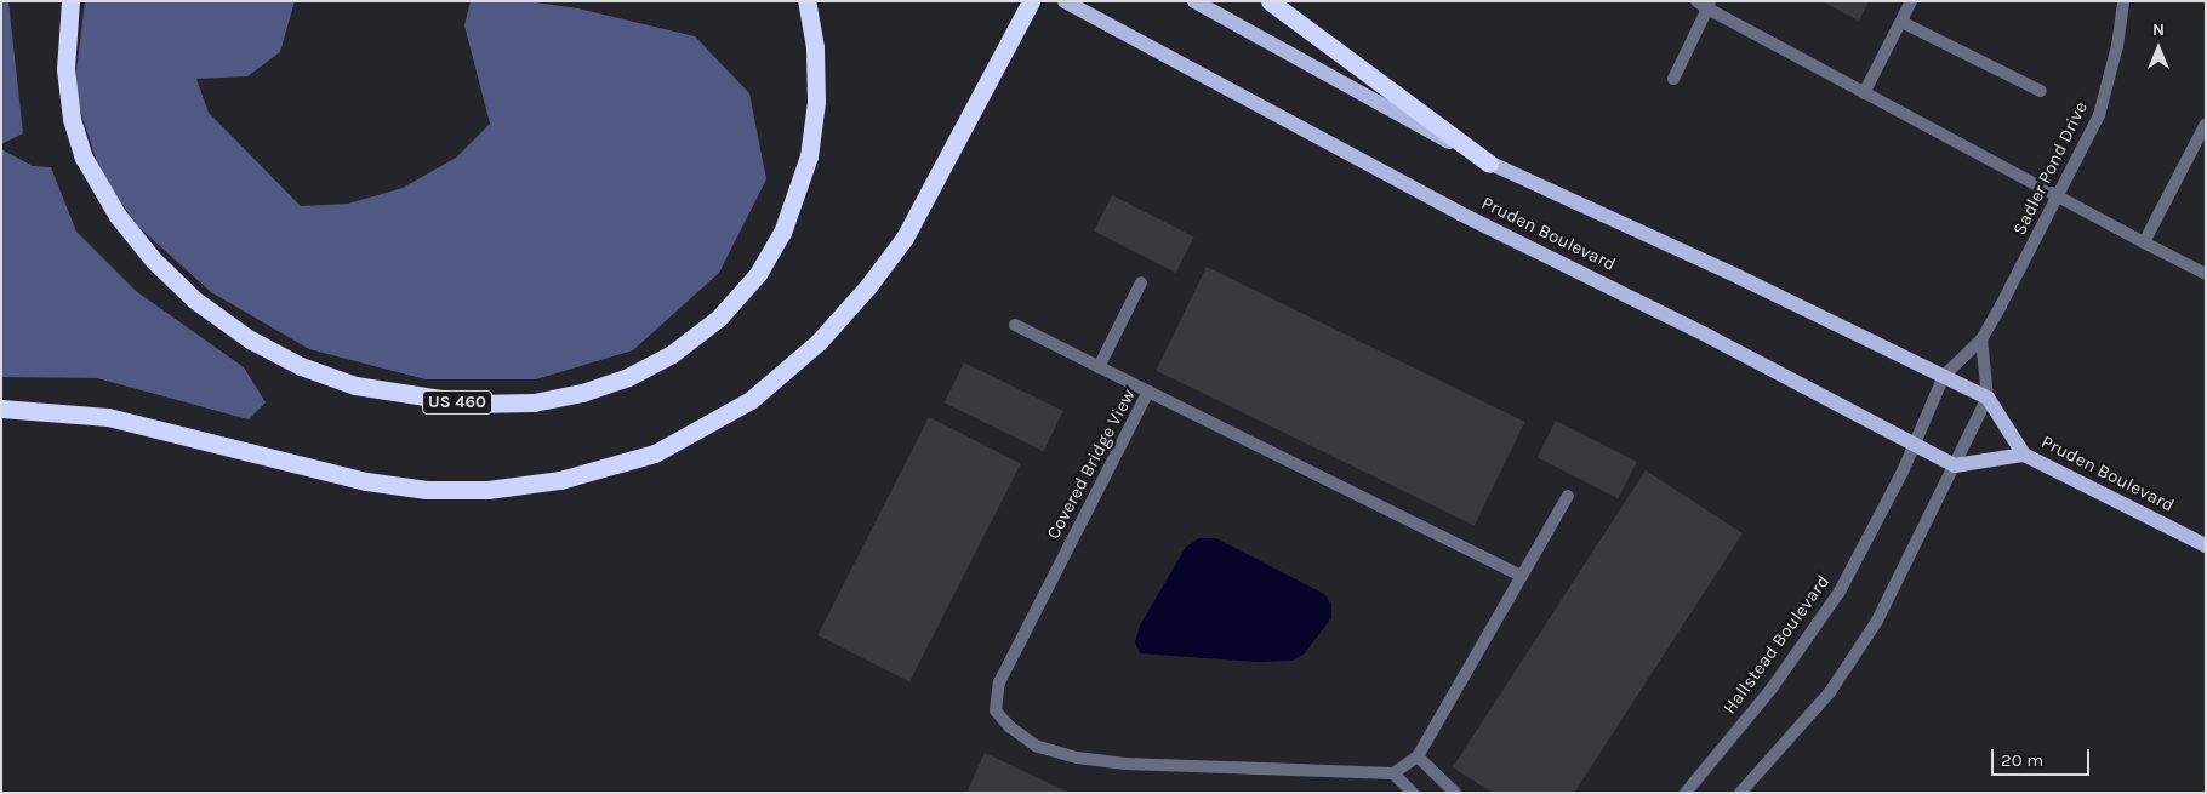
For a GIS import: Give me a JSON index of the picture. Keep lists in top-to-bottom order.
{
  "streets": {
    "highway": ["US 460"],
    "main road": ["Pruden Boulevard"],
    "street": ["Sadler Pond Drive", "Covered Bridge View", "Hallstead Boulevard"]
  },
  "crossings": [
    ["Sadler Pond Drive", "Pruden Boulevard"],
    ["Sadler Pond Drive", "Hallstead Boulevard"],
    ["Pruden Boulevard", "Hallstead Boulevard"]
  ],
  "scale_bar": "20 m",
  "north": "top"
}
